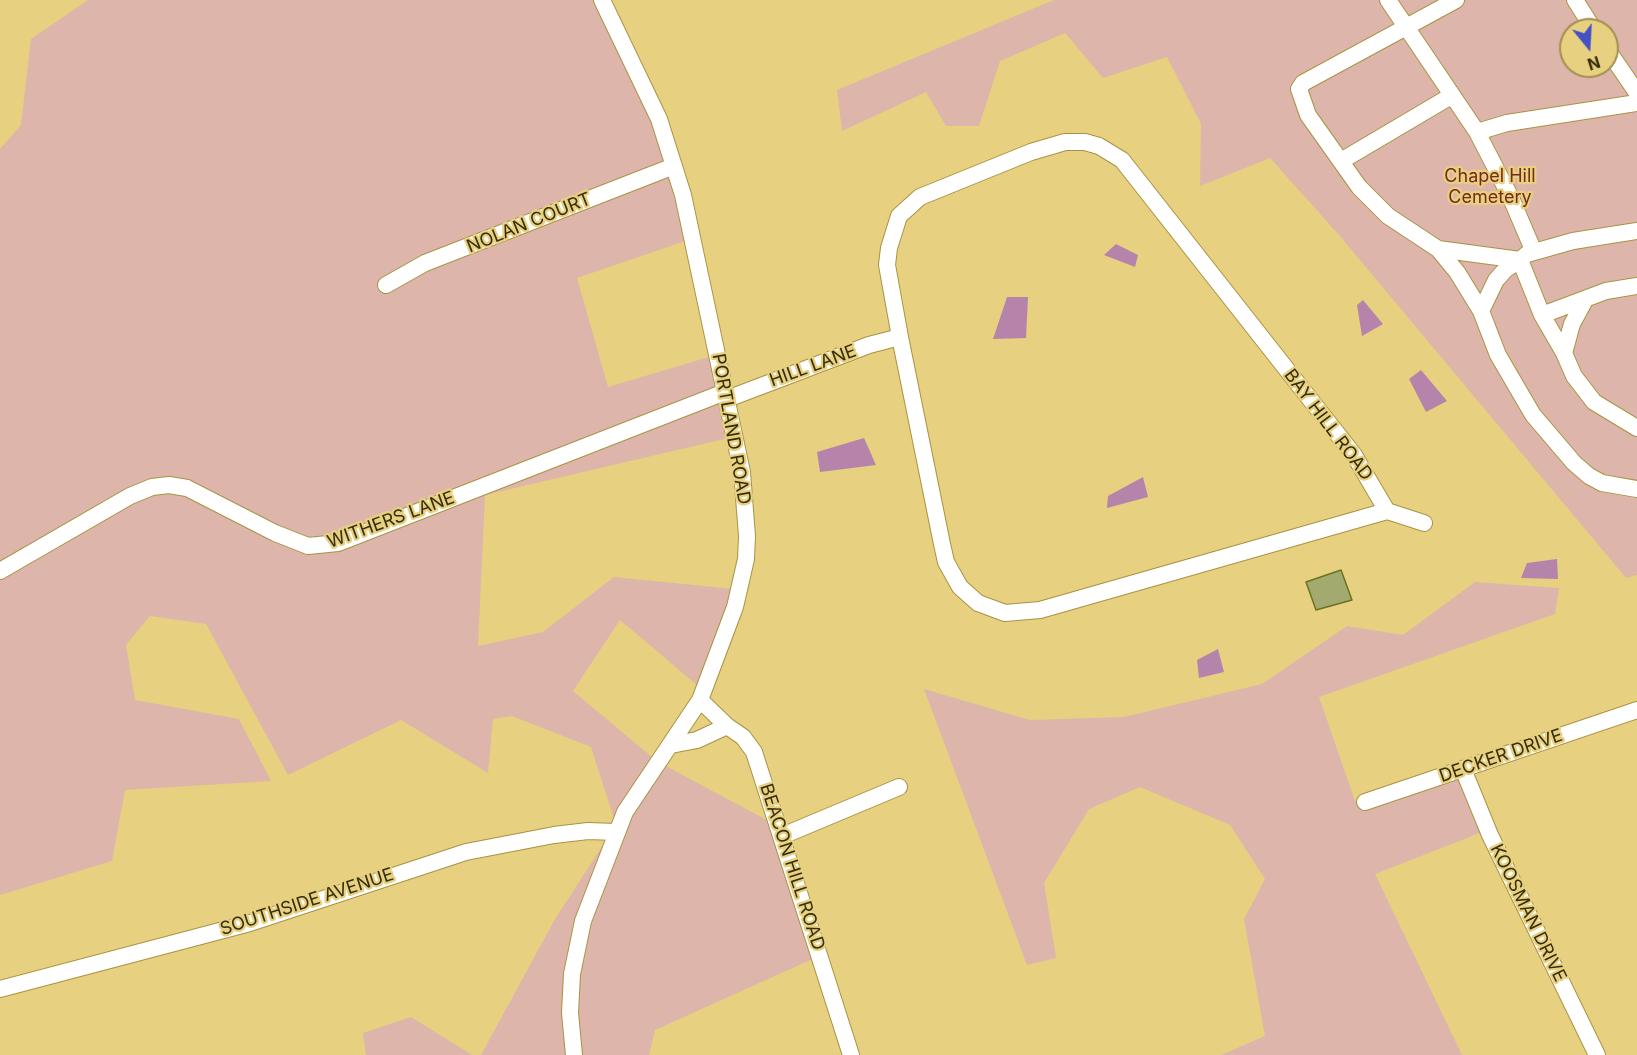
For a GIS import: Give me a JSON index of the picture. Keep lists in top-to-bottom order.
{
  "streets": {
    "street": [
      "NOLAN COURT",
      "HILL LANE",
      "BAY HILL ROAD",
      "PORTLAND ROAD",
      "WITHERS LANE",
      "DECKER DRIVE",
      "BEACON HILL ROAD",
      "SOUTHSIDE AVENUE",
      "KOOSMAN DRIVE"
    ]
  },
  "crossings": [
    ["NOLAN COURT", "PORTLAND ROAD"],
    ["HILL LANE", "BAY HILL ROAD"],
    ["HILL LANE", "PORTLAND ROAD"],
    ["HILL LANE", "WITHERS LANE"],
    ["PORTLAND ROAD", "WITHERS LANE"],
    ["PORTLAND ROAD", "BEACON HILL ROAD"],
    ["PORTLAND ROAD", "SOUTHSIDE AVENUE"],
    ["DECKER DRIVE", "KOOSMAN DRIVE"]
  ],
  "parks": ["Chapel Hill Cemetery"],
  "north": "bottom"
}
